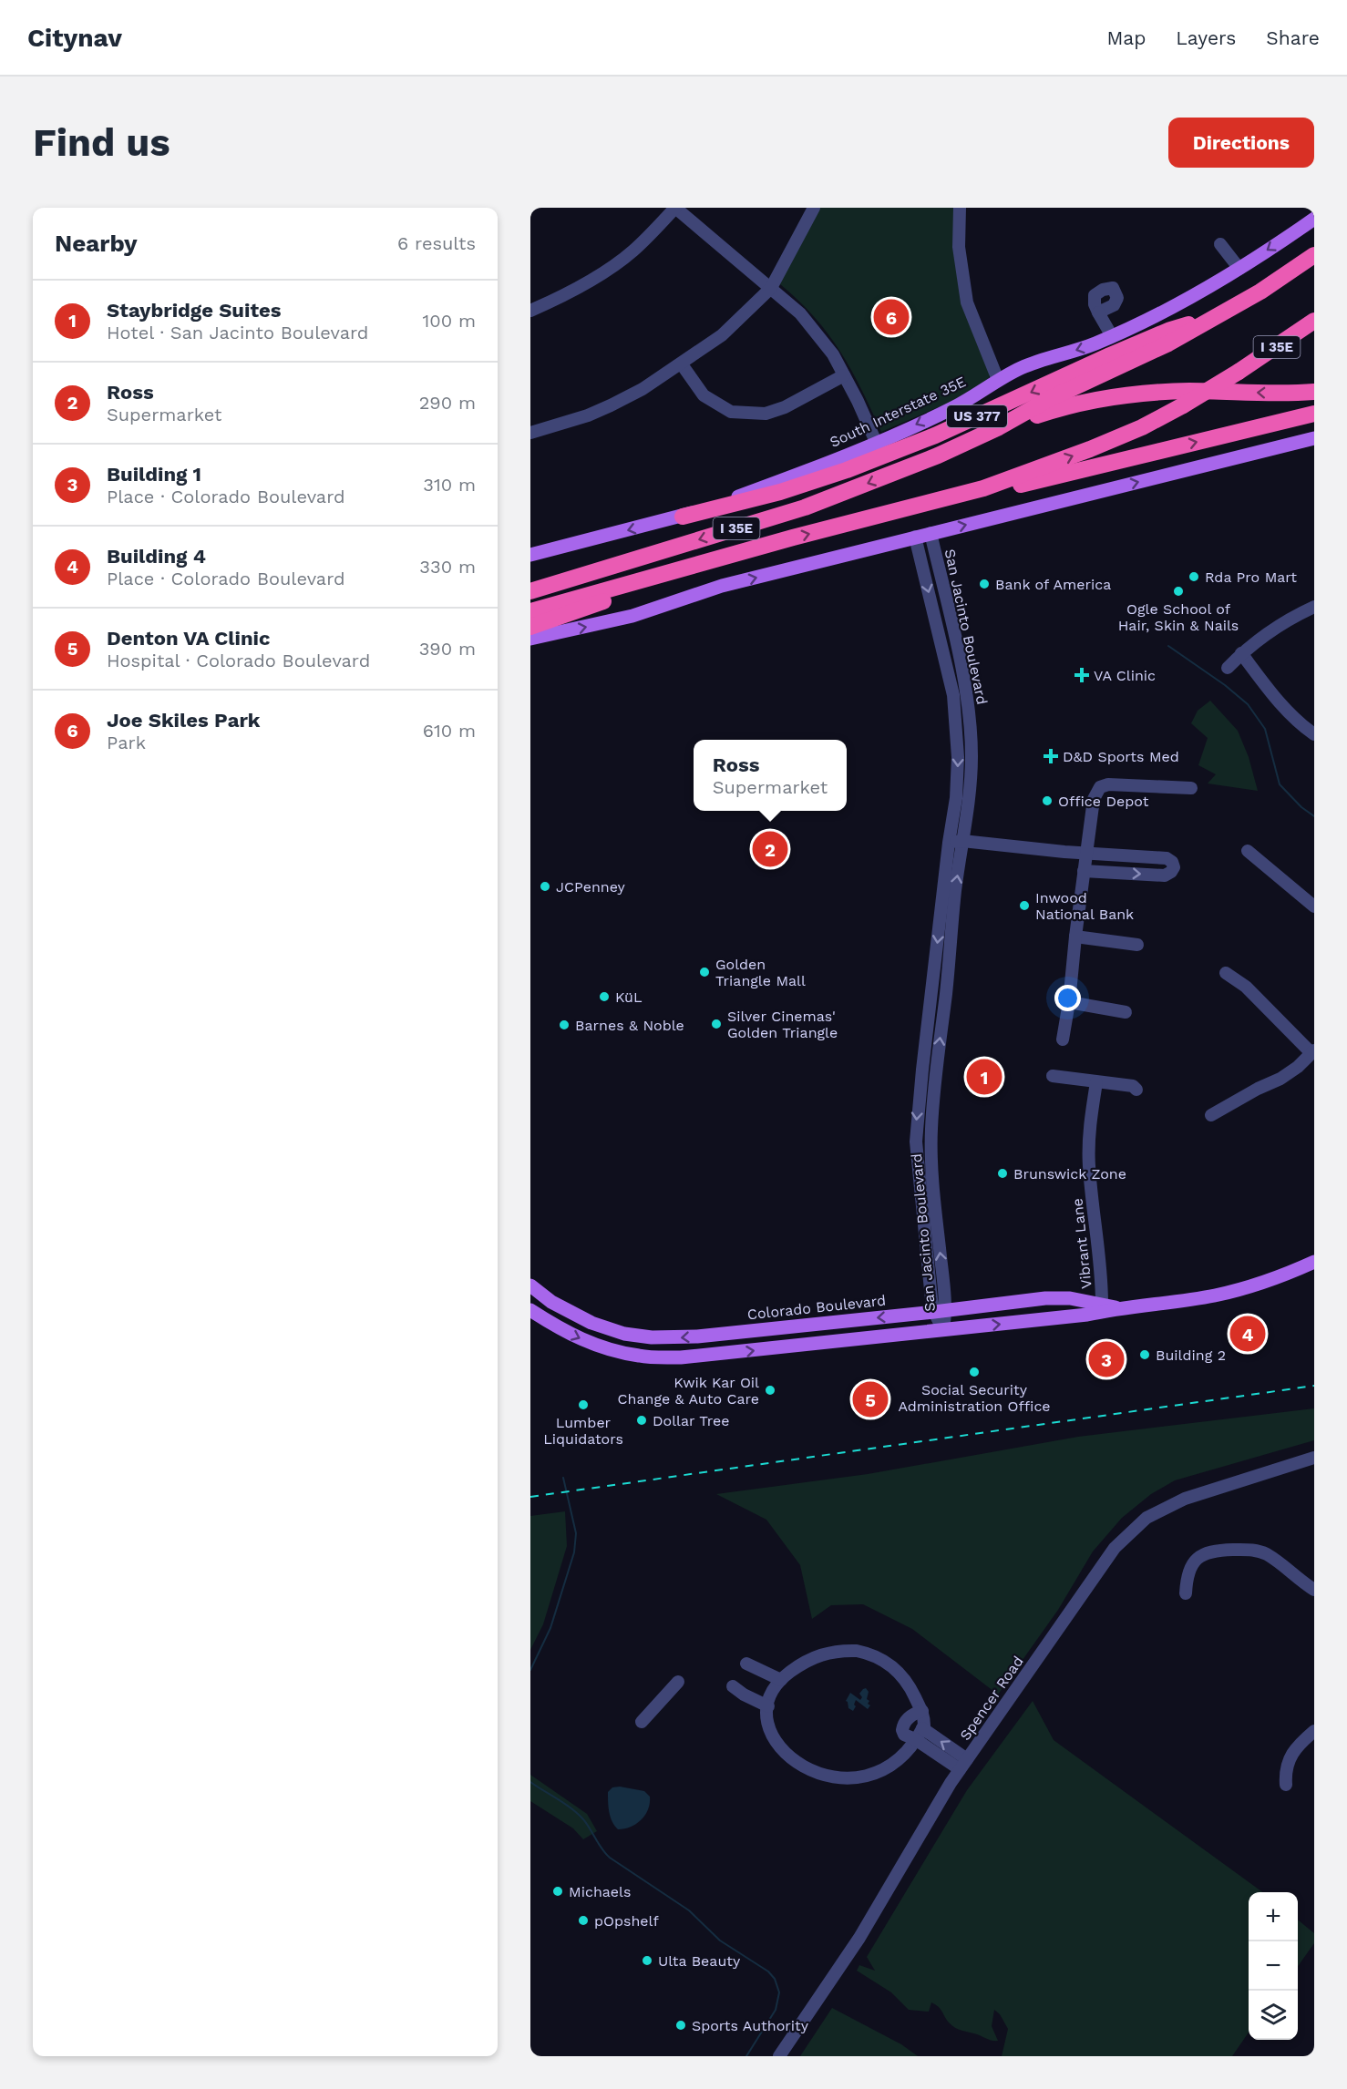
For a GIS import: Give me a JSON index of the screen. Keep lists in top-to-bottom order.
{
  "streets": {
    "highway": ["I 35E", "US 377"],
    "main road": ["South Interstate 35E", "Colorado Boulevard"],
    "street": ["San Jacinto Boulevard", "Vibrant Lane", "Spencer Road"]
  },
  "crossings": [
    ["I 35E", "US 377"],
    ["South Interstate 35E", "US 377"],
    ["San Jacinto Boulevard", "Colorado Boulevard"],
    ["Vibrant Lane", "Colorado Boulevard"]
  ],
  "places": {
    "other": [
      "Rda Pro Mart",
      "Bank of America",
      "Ogle School of Hair, Skin & Nails",
      "Office Depot",
      "JCPenney",
      "Inwood National Bank",
      "Golden Triangle Mall",
      "KüL",
      "Silver Cinemas' Golden Triangle",
      "Barnes & Noble",
      "Brunswick Zone",
      "Building 2",
      "Social Security Administration Office",
      "Kwik Kar Oil Change & Auto Care",
      "Lumber Liquidators",
      "Dollar Tree",
      "Michaels",
      "pOpshelf",
      "Ulta Beauty",
      "Sports Authority"
    ],
    "health": ["VA Clinic", "D&D Sports Med"]
  },
  "page": {
    "header": "Citynav",
    "nav": ["Map", "Layers", "Share"],
    "buttons": "Directions",
    "title": "Find us",
    "heading": ["Nearby", "6 results"],
    "list": [
      {
        "mark": "1",
        "name": "Staybridge Suites",
        "note": "Hotel · San Jacinto Boulevard",
        "value": "100 m"
      },
      {
        "mark": "2",
        "name": "Ross",
        "note": "Supermarket",
        "value": "290 m"
      },
      {
        "mark": "3",
        "name": "Building 1",
        "note": "Place · Colorado Boulevard",
        "value": "310 m"
      },
      {
        "mark": "4",
        "name": "Building 4",
        "note": "Place · Colorado Boulevard",
        "value": "330 m"
      },
      {
        "mark": "5",
        "name": "Denton VA Clinic",
        "note": "Hospital · Colorado Boulevard",
        "value": "390 m"
      },
      {
        "mark": "6",
        "name": "Joe Skiles Park",
        "note": "Park",
        "value": "610 m"
      }
    ],
    "pins": [
      "6",
      "2",
      "1",
      "4",
      "3",
      "5"
    ],
    "popup": ["Ross", "Supermarket"],
    "map_buttons": ["+", "−"]
  }
}
